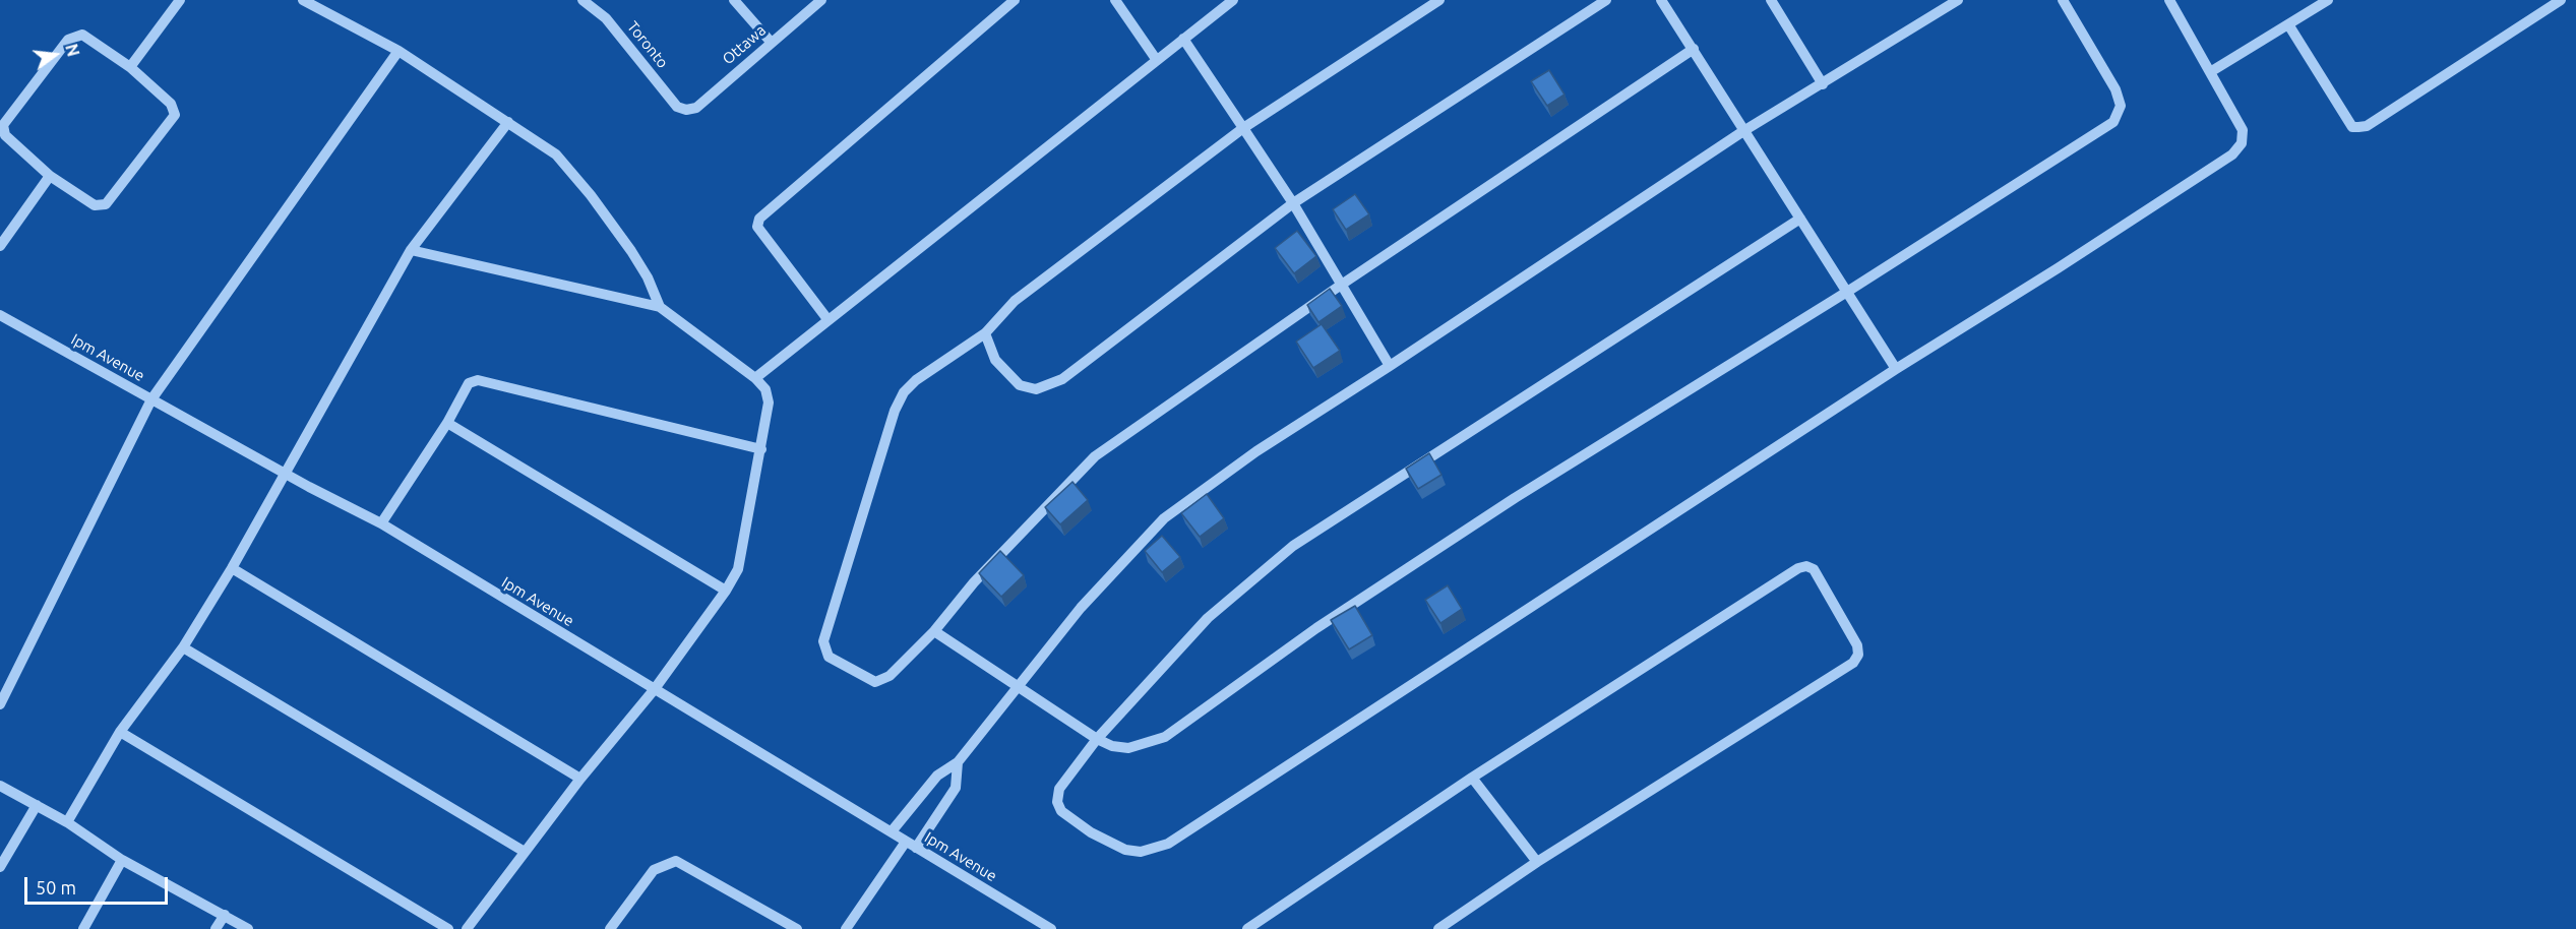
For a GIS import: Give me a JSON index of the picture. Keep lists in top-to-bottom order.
{
  "streets": {
    "street": ["Toronto", "Ottawa", "Ipm Avenue"]
  },
  "crossings": [
    ["Toronto", "Ottawa"]
  ],
  "scale_bar": "50 m",
  "north": "right"
}
